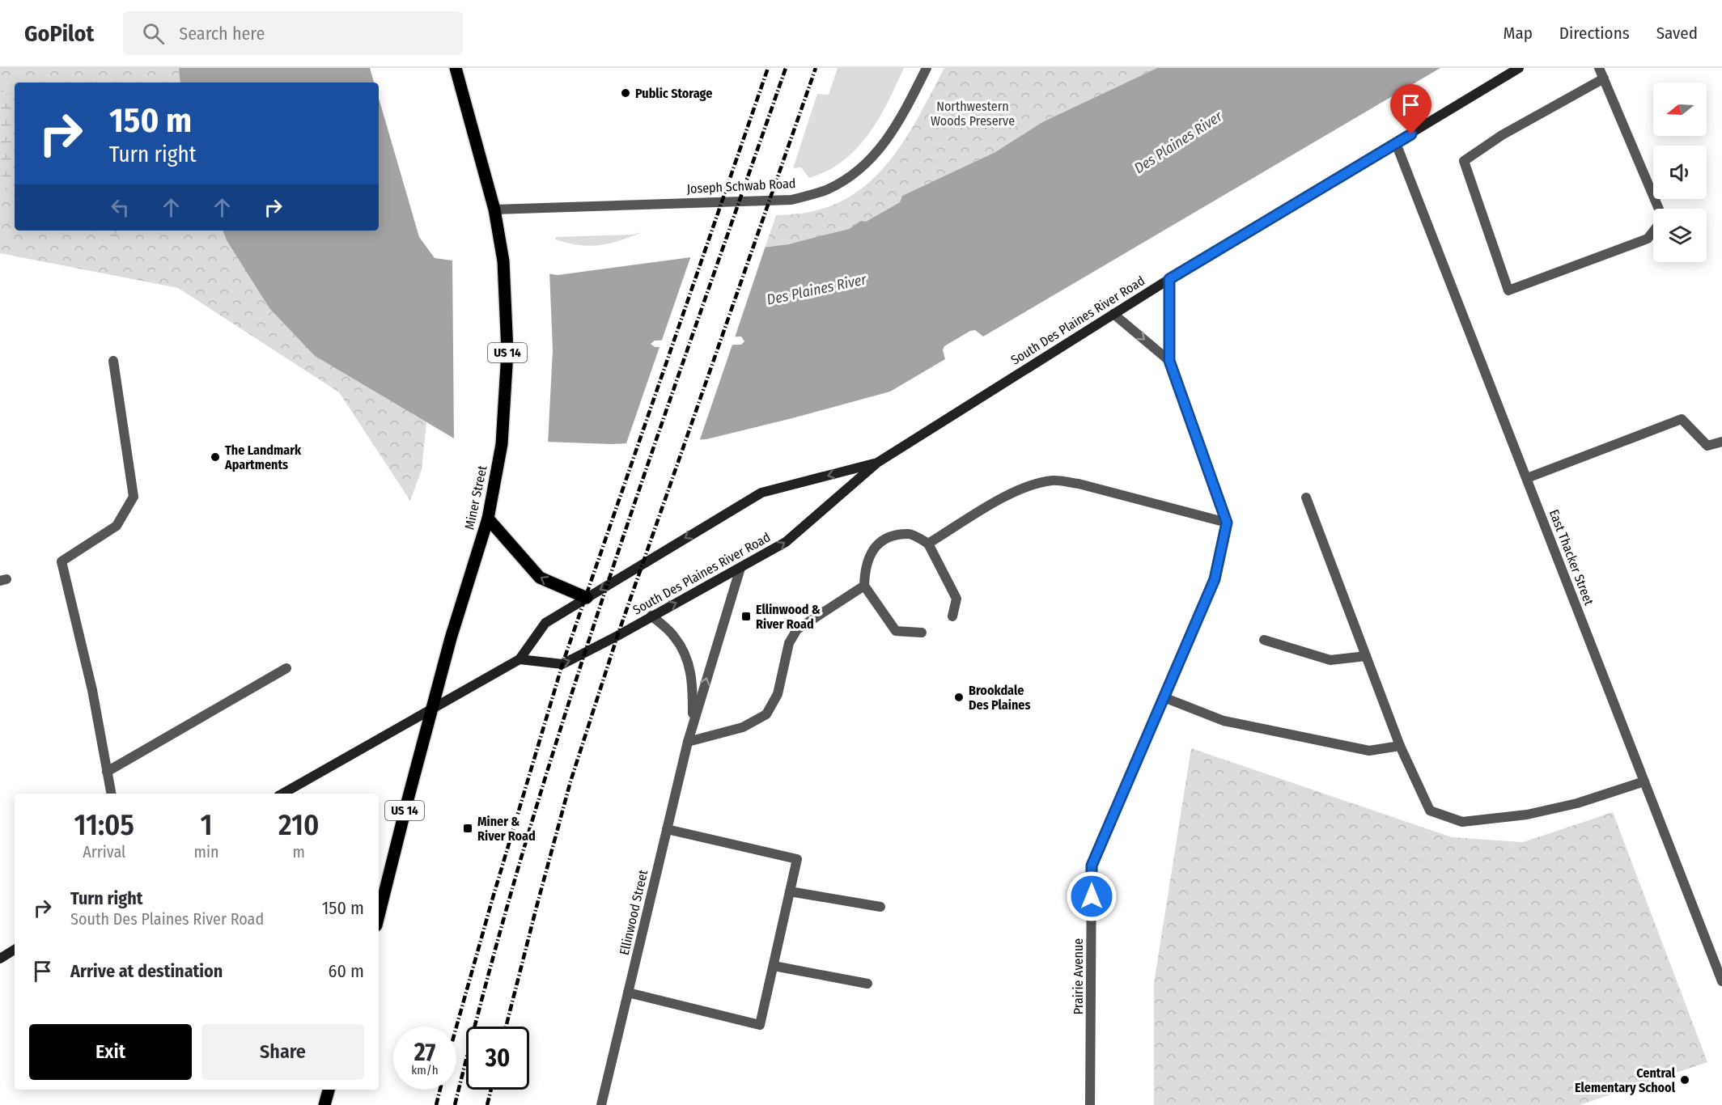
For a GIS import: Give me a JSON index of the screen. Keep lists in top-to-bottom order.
{
  "streets": {
    "main road": ["South Des Plaines River Road", "US 14", "Miner Street"],
    "street": [
      "Joseph Schwab Road",
      "East Thacker Street",
      "Ellinwood Street",
      "Prairie Avenue"
    ]
  },
  "crossings": [
    ["Joseph Schwab Road", "Miner Street"],
    ["South Des Plaines River Road", "Miner Street"],
    ["South Des Plaines River Road", "East Thacker Street"],
    ["South Des Plaines River Road", "Ellinwood Street"]
  ],
  "water": ["Des Plaines River"],
  "parks": ["Northwestern Woods Preserve"],
  "places": {
    "other": [
      "Public Storage",
      "The Landmark Apartments",
      "Brookdale Des Plaines",
      "Central Elementary School"
    ],
    "transit": ["Ellinwood & River Road", "Miner & River Road"]
  },
  "north": "left",
  "page": {
    "header": "GoPilot",
    "search": "Search here",
    "nav": ["Map", "Directions", "Saved"],
    "turn": ["150 m", "Turn right"],
    "eta": [
      "11:05",
      "Arrival",
      "1",
      "min",
      "210",
      "m"
    ],
    "list": [
      {
        "name": "Turn right",
        "note": "South Des Plaines River Road",
        "value": "150 m"
      },
      {
        "name": "Arrive at destination",
        "value": "60 m"
      }
    ],
    "buttons": ["Exit", "Share"],
    "speed": "27 km/h",
    "limit": "30"
  }
}
